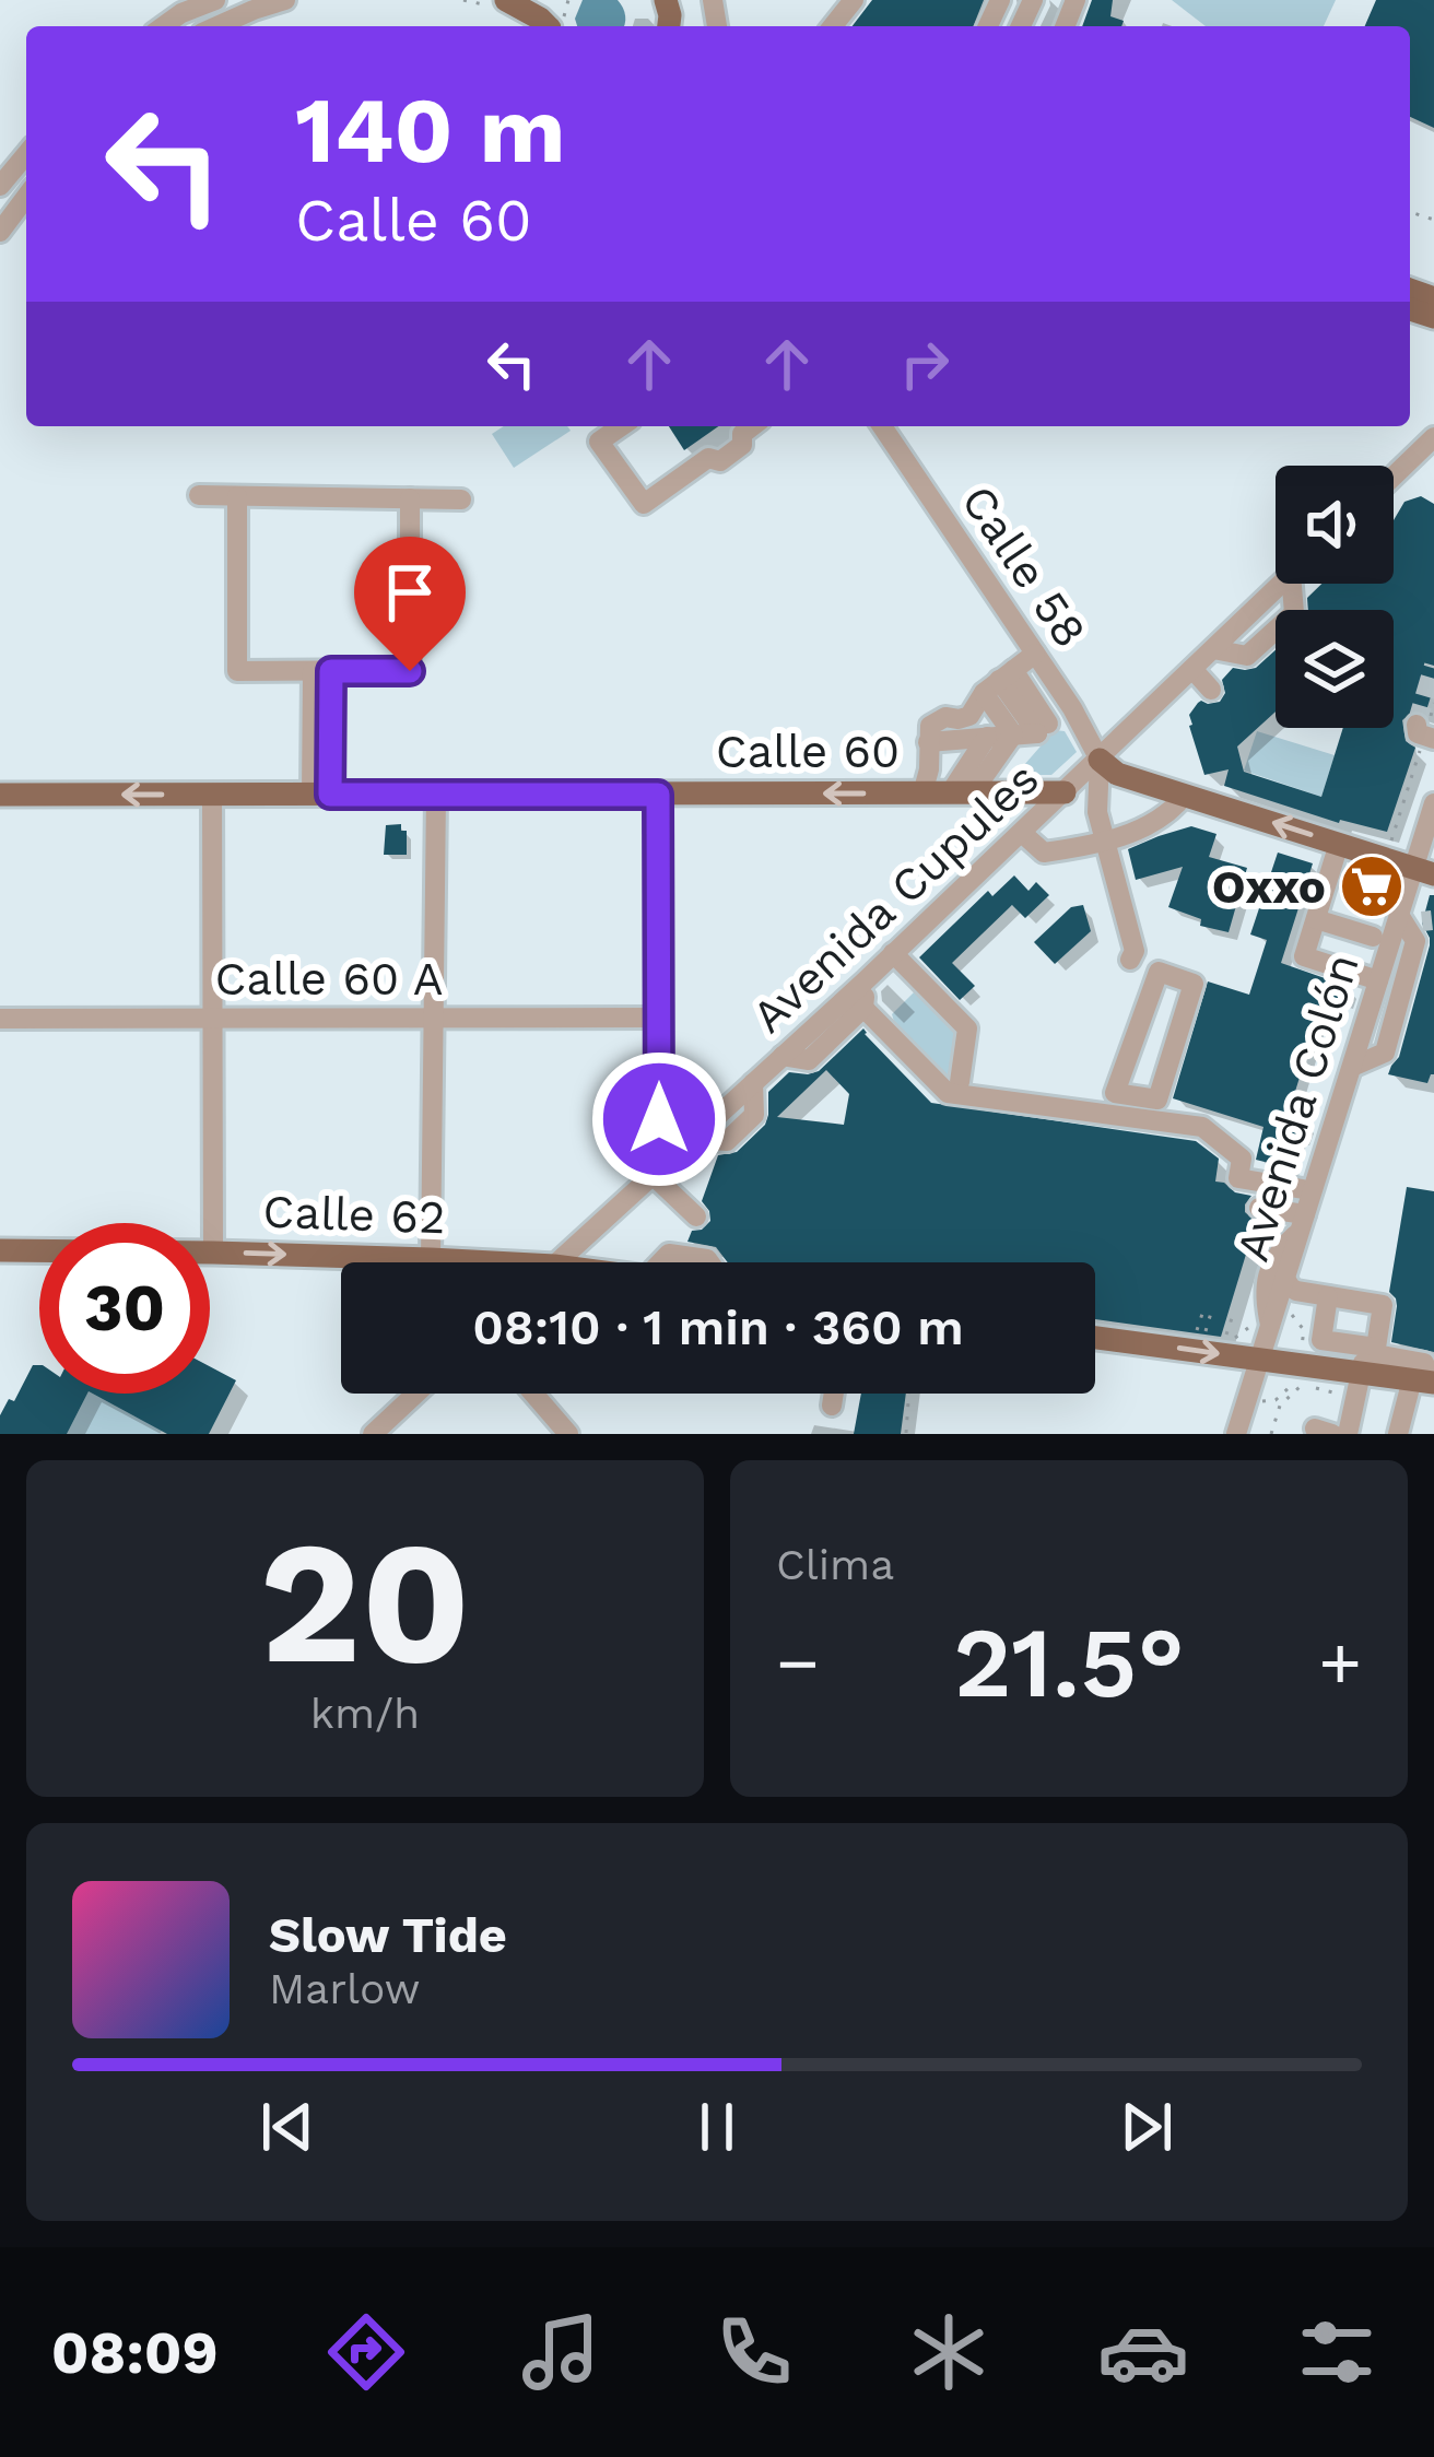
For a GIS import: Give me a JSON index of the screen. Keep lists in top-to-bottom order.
{
  "streets": {
    "main road": ["Calle 60", "Calle 62"],
    "street": [
      "Calle 58",
      "Avenida Cupules",
      "Calle 60 A",
      "Avenida Colón"
    ]
  },
  "crossings": [
    ["Calle 58", "Avenida Cupules"],
    ["Calle 60", "Avenida Cupules"]
  ],
  "one_way": ["Calle 60", "Calle 62"],
  "places": {
    "supermarket": ["Oxxo"]
  },
  "page": {
    "turn": ["140 m", "Calle 60"],
    "limit": "30",
    "trip": "08:10 · 1 min · 360 m",
    "tile": [
      ["20", "km/h"],
      "Clima"
    ],
    "heat": ["−", "21.5°", "+"],
    "song": ["Slow Tide", "Marlow"],
    "tabs": "08:09"
  }
}
